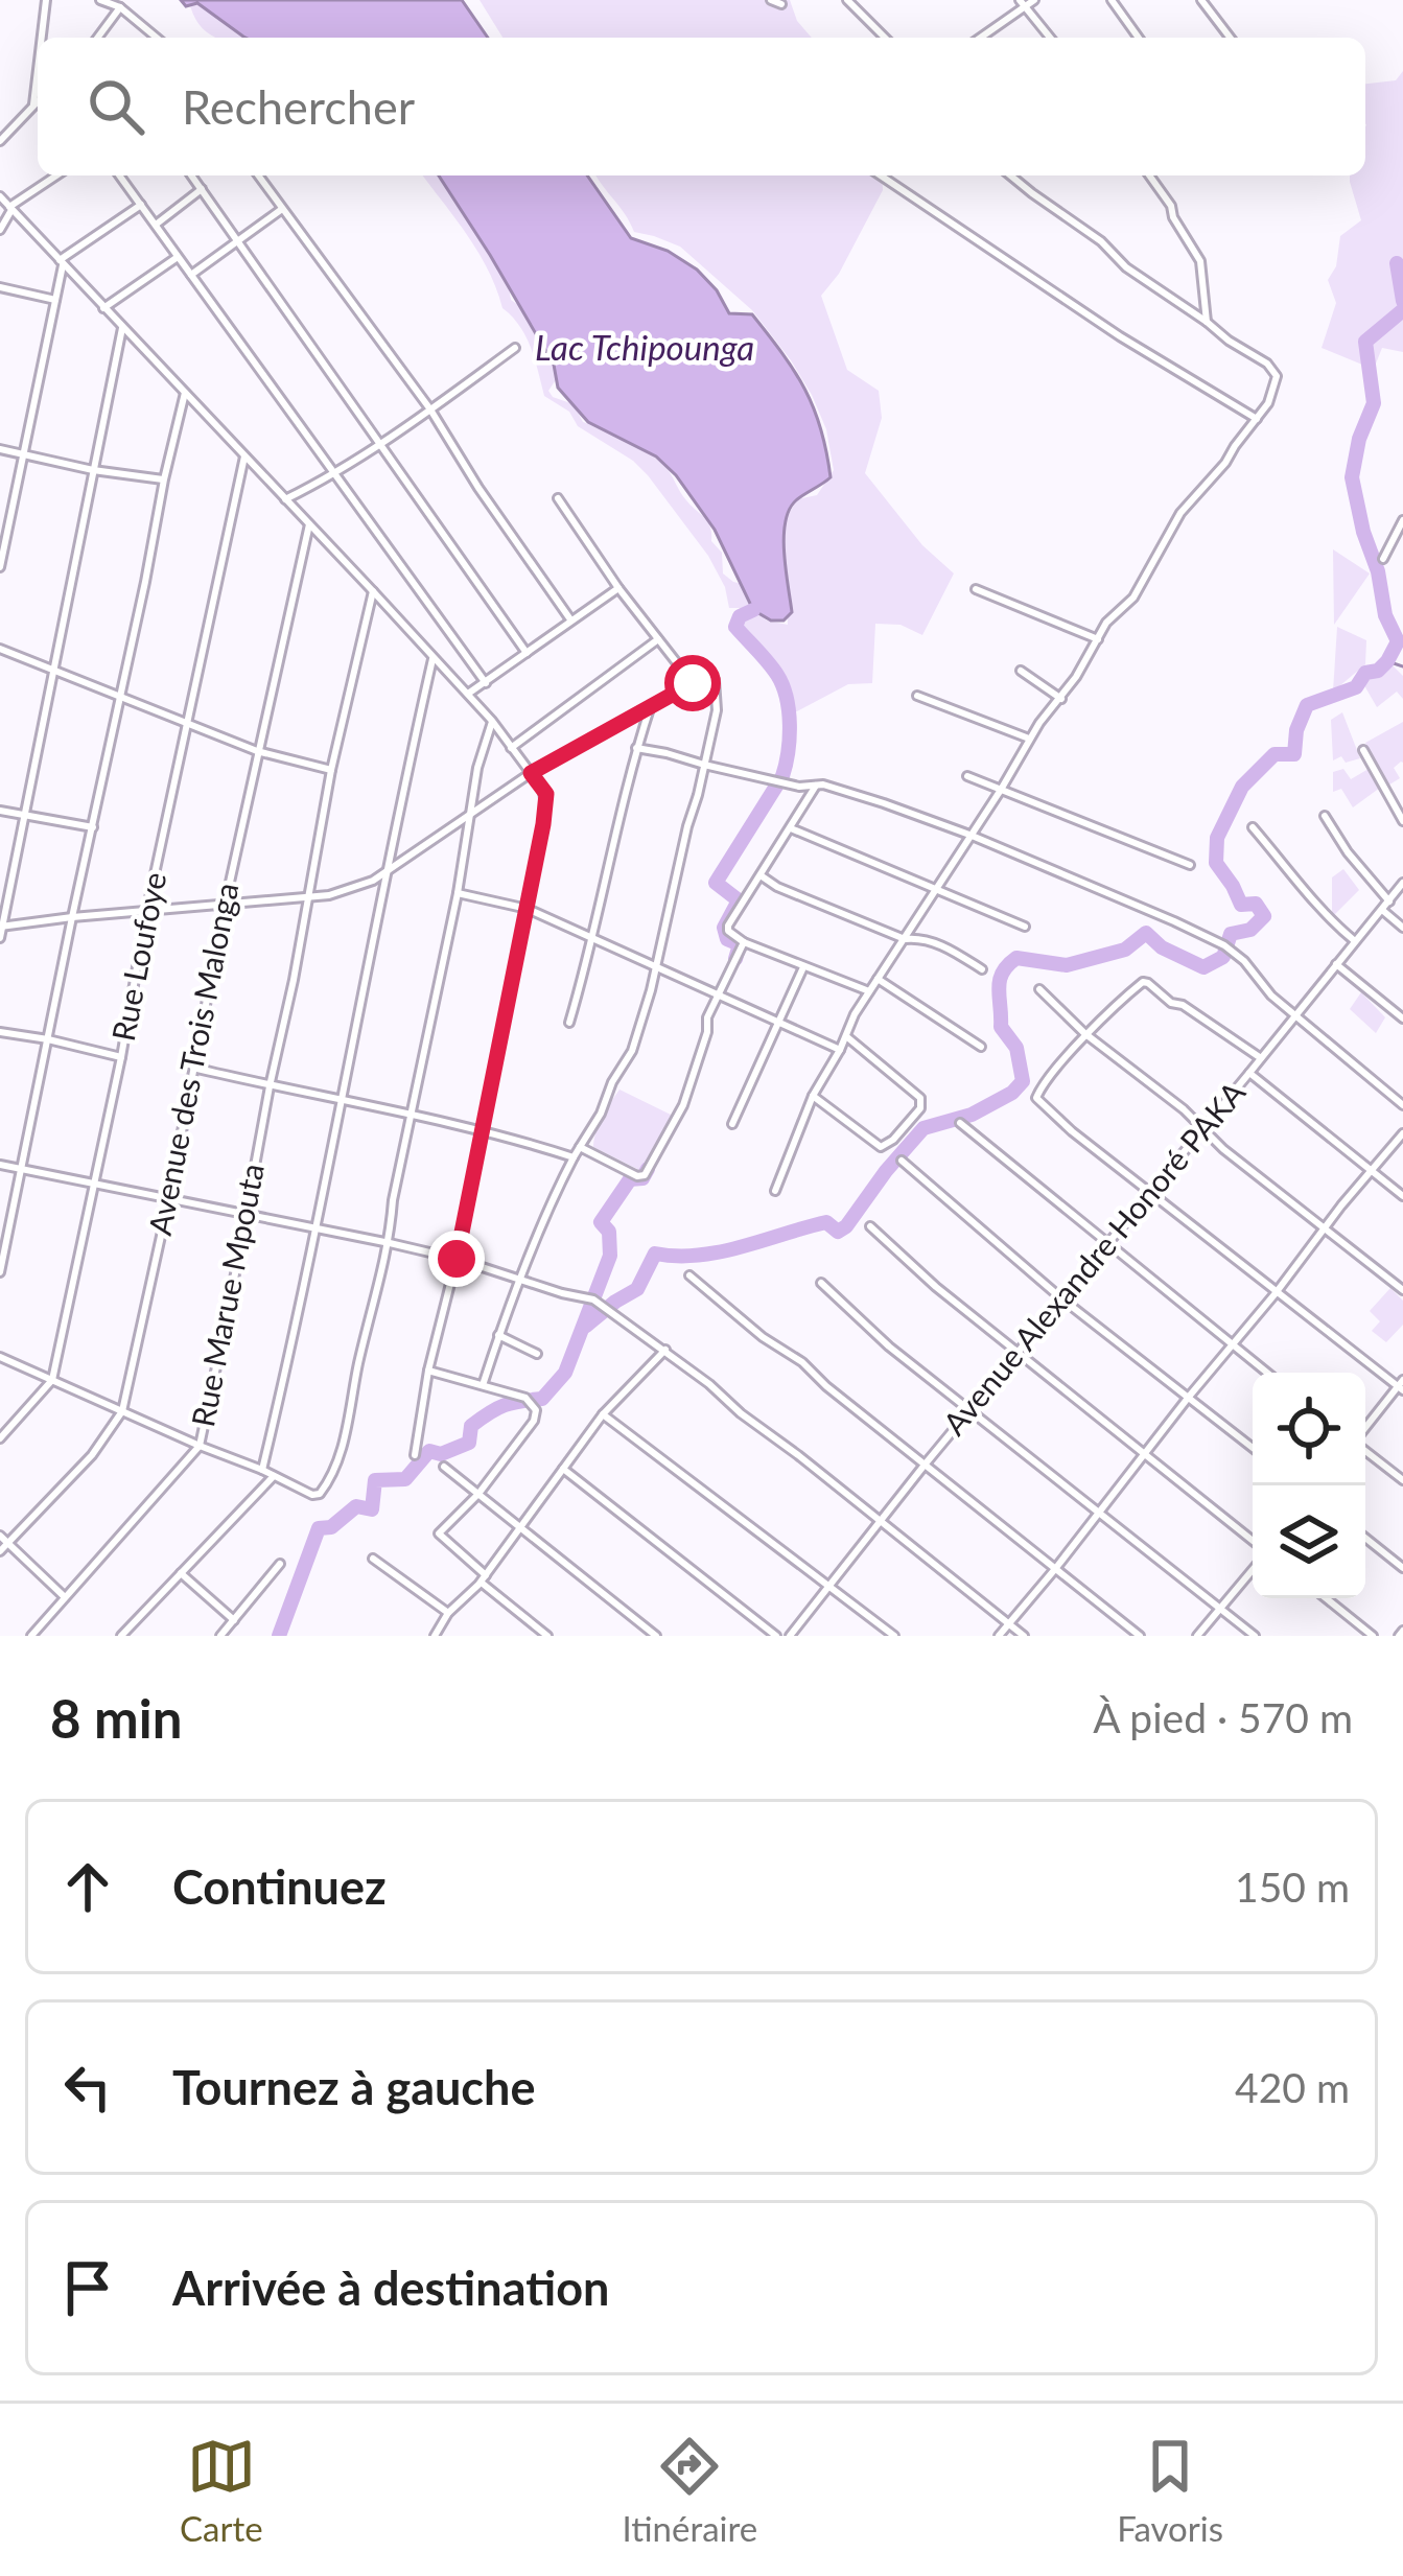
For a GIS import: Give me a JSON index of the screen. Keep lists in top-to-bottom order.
{
  "streets": {
    "street": [
      "Rue Loufoye",
      "Avenue des Trois Malonga",
      "Avenue Alexandre Honoré PAKA",
      "Rue Marue Mpouta"
    ]
  },
  "water": ["Lac Tchipounga"],
  "page": {
    "search": "Rechercher",
    "heading": ["8 min", "À pied · 570 m"],
    "list": [
      ["Continuez", "150 m"],
      ["Tournez à gauche", "420 m"],
      "Arrivée à destination"
    ],
    "nav": ["Carte", "Itinéraire", "Favoris"]
  }
}
